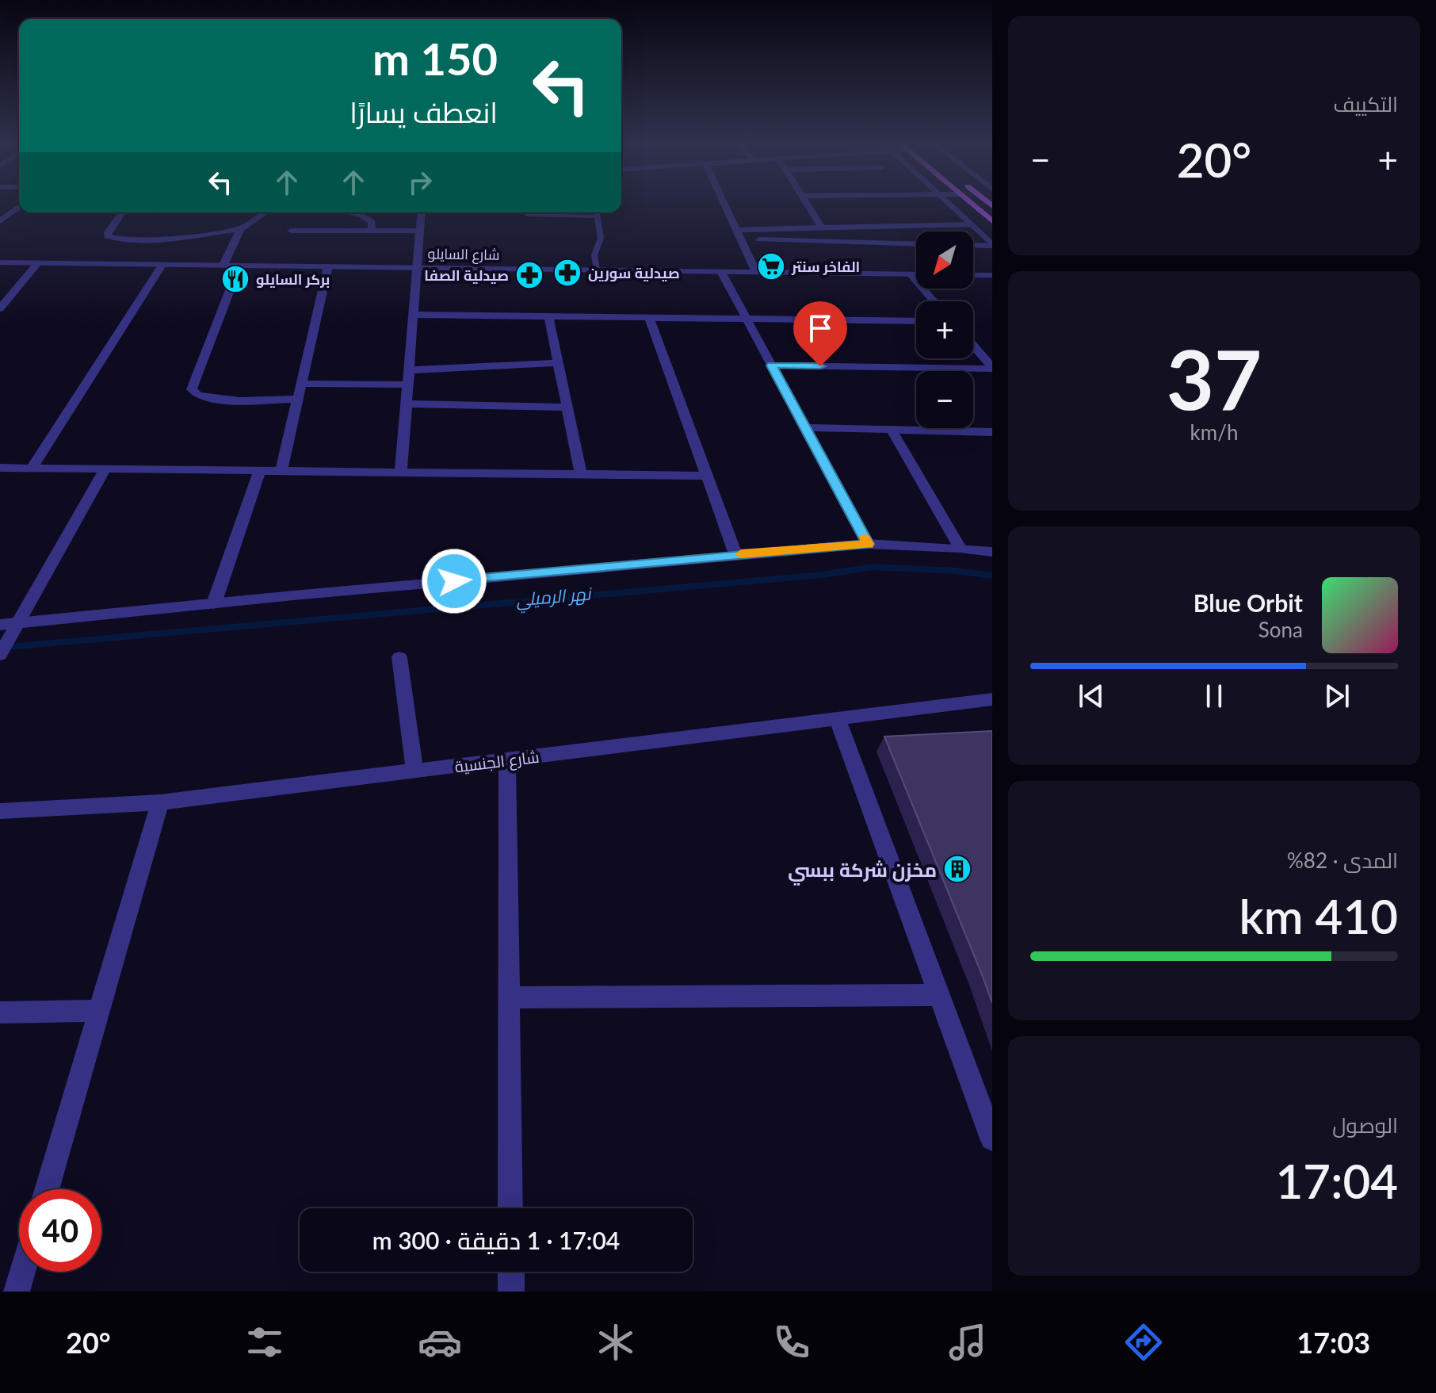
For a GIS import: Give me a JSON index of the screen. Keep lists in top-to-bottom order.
{
  "streets": {
    "street": ["شارع السايلو", "شارع الجنسية"]
  },
  "water": ["نهر الرميلي"],
  "places": {
    "supermarket": ["الفاخر سنتر"],
    "pharmacy": ["صيدلية سورين", "صيدلية الصفا"],
    "restaurant": ["بركر السايلو"],
    "building": ["مخزن شركة ببسي"]
  },
  "north": "bottom left",
  "page": {
    "tile": [
      "التكييف",
      ["37", "km/h"],
      ["المدى · 82%", "410 km"],
      ["الوصول", "17:04"]
    ],
    "turn": ["150 m", "انعطف يسارًا"],
    "heat": ["−", "20°", "+"],
    "map_buttons": ["+", "−"],
    "song": ["Blue Orbit", "Sona"],
    "limit": "40",
    "trip": "17:04 · 1 دقيقة · 300 m",
    "tabs": ["17:03", "20°"]
  }
}
